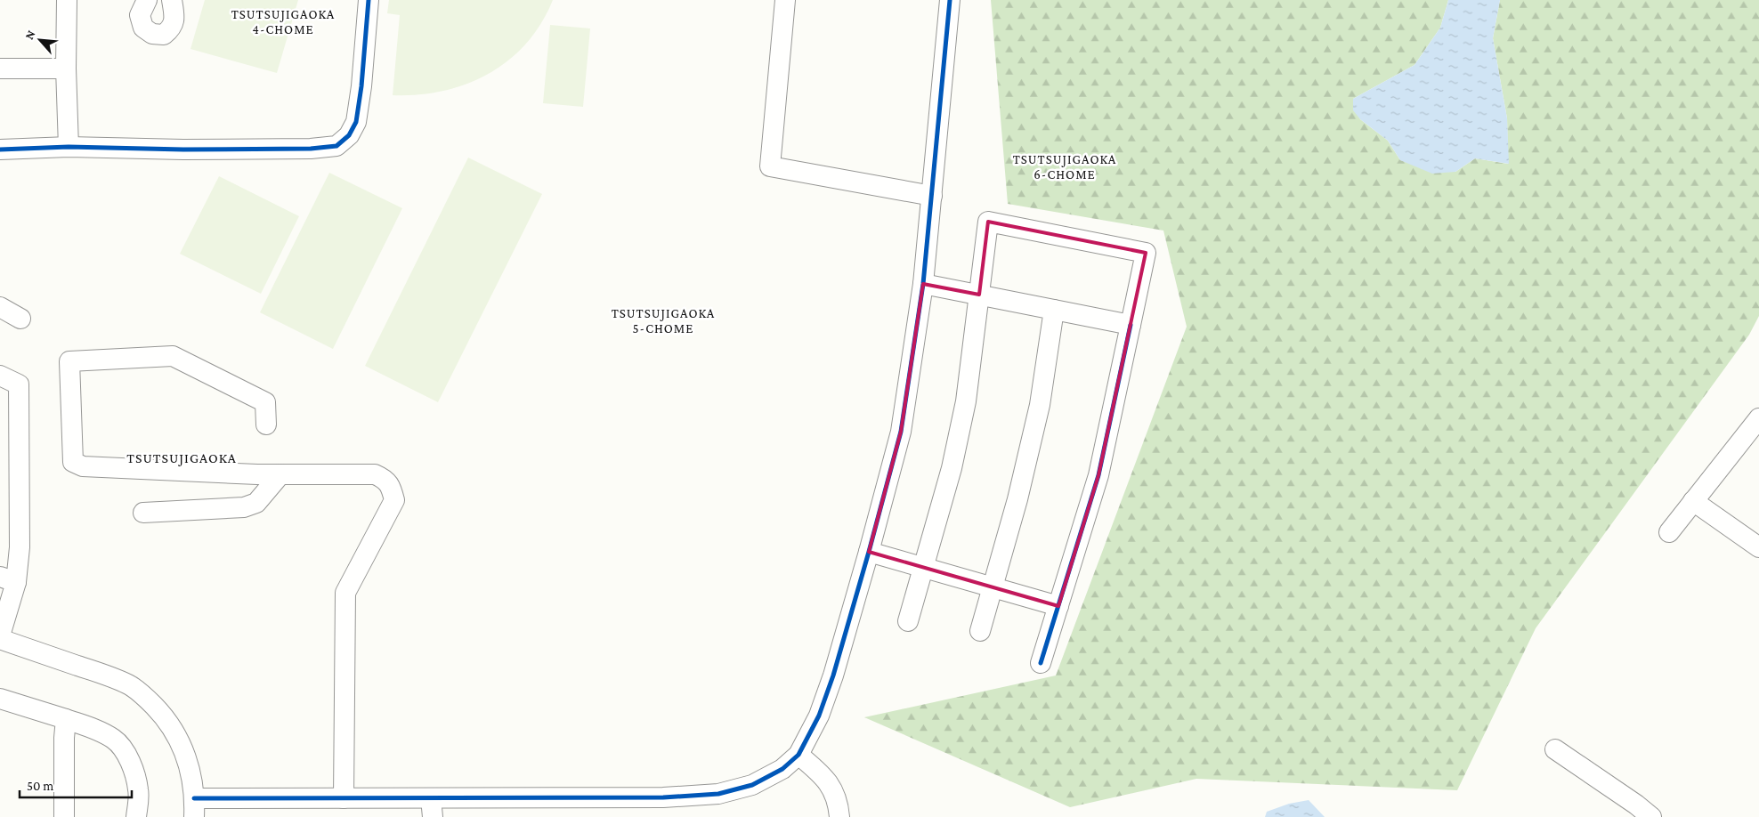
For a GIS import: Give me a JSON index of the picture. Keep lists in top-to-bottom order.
{
  "districts": [
    "TSUTSUJIGAOKA 4-CHOME",
    "TSUTSUJIGAOKA 6-CHOME",
    "TSUTSUJIGAOKA 5-CHOME",
    "TSUTSUJIGAOKA"
  ],
  "scale_bar": "50 m",
  "north": "top left"
}
